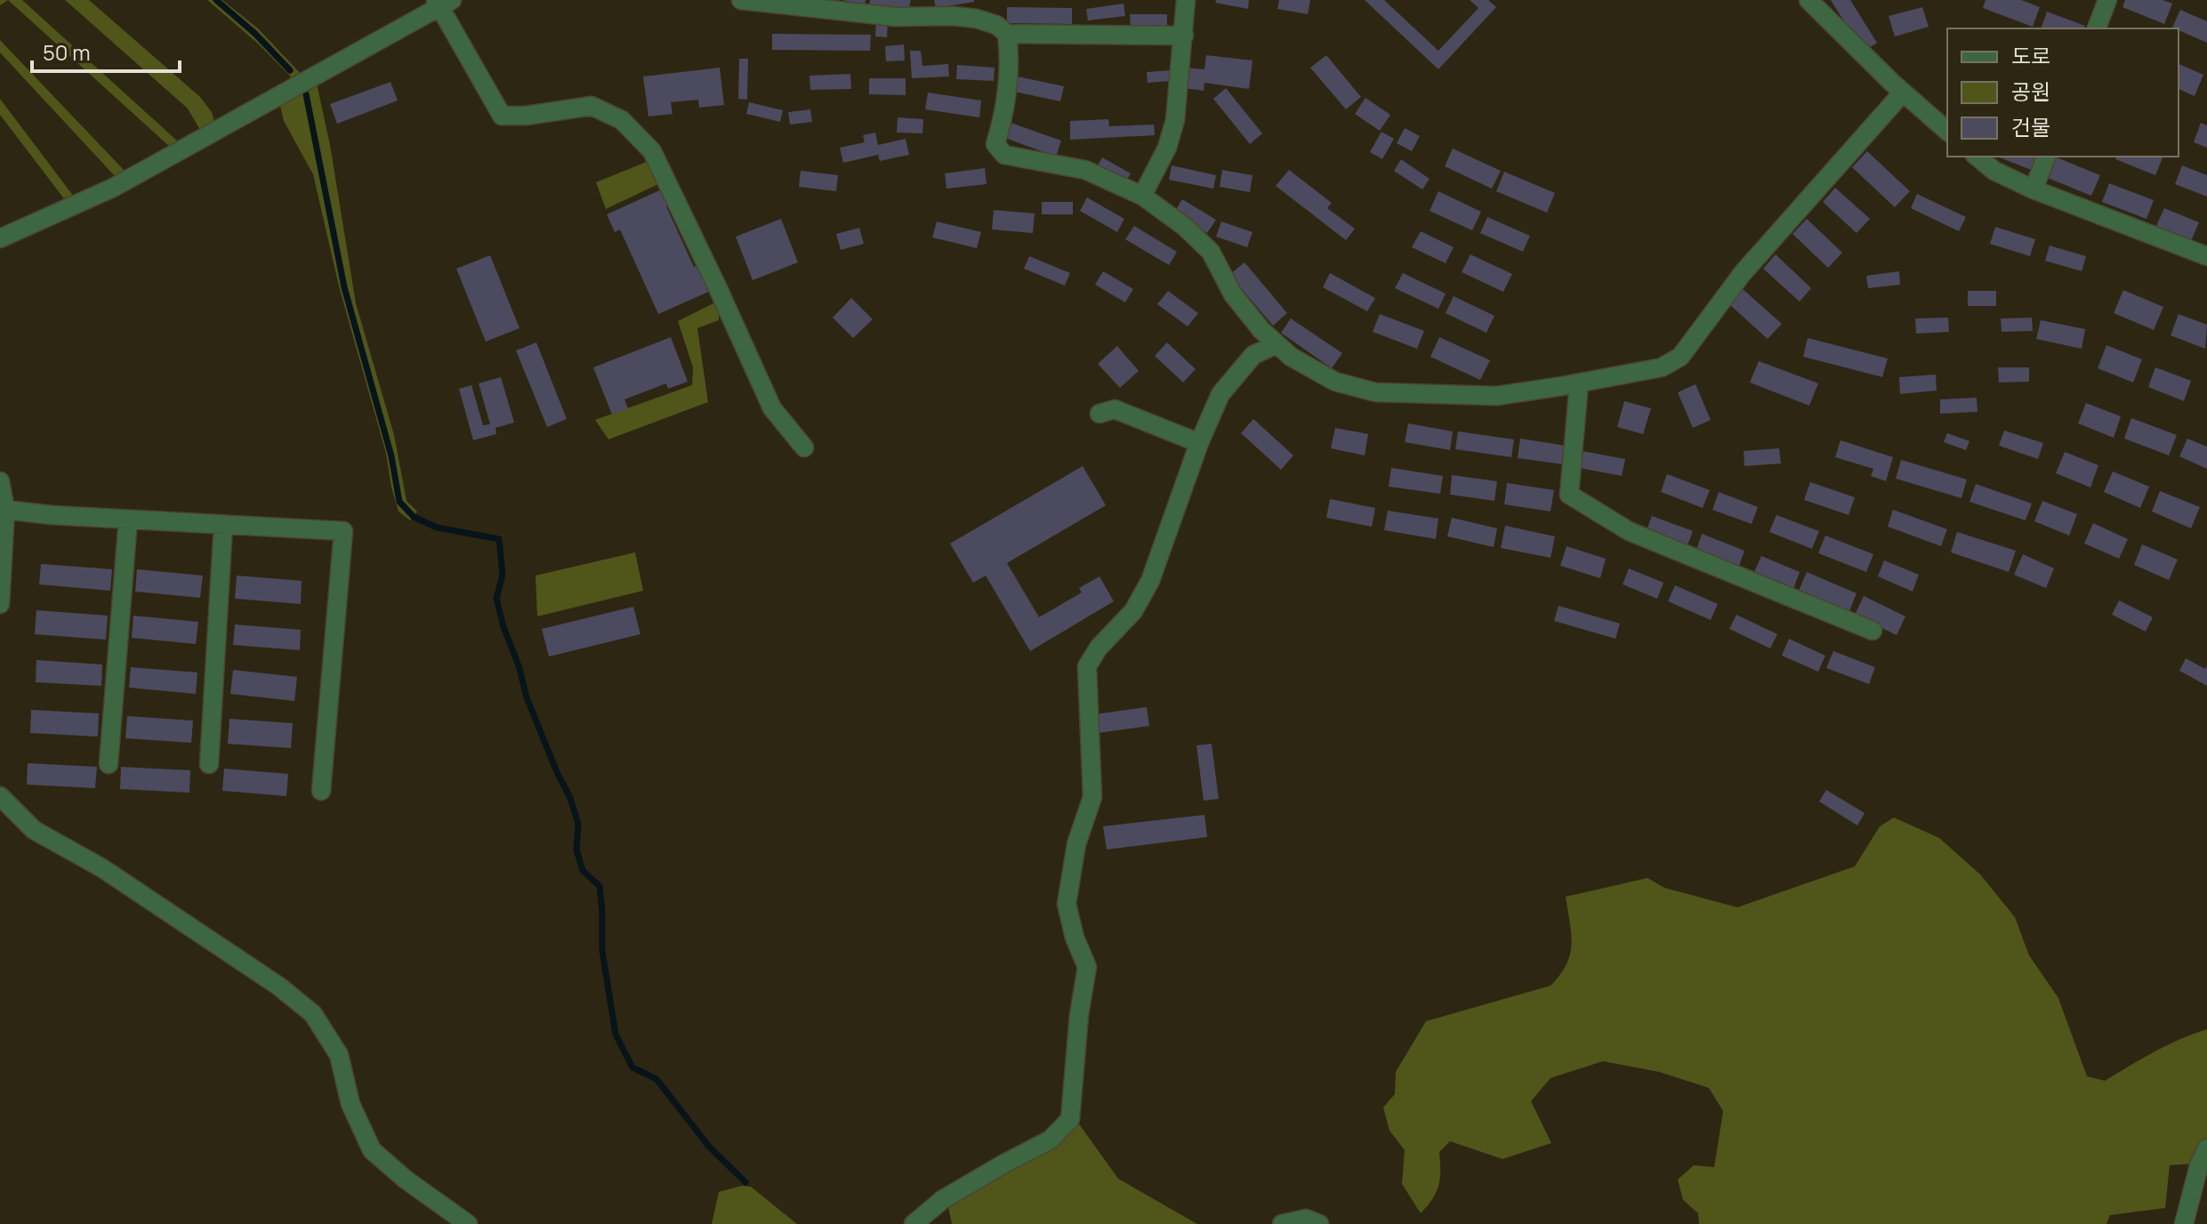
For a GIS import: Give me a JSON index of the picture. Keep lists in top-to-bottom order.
{
  "legend": ["도로", "공원", "건물"],
  "scale_bar": "50 m"
}
